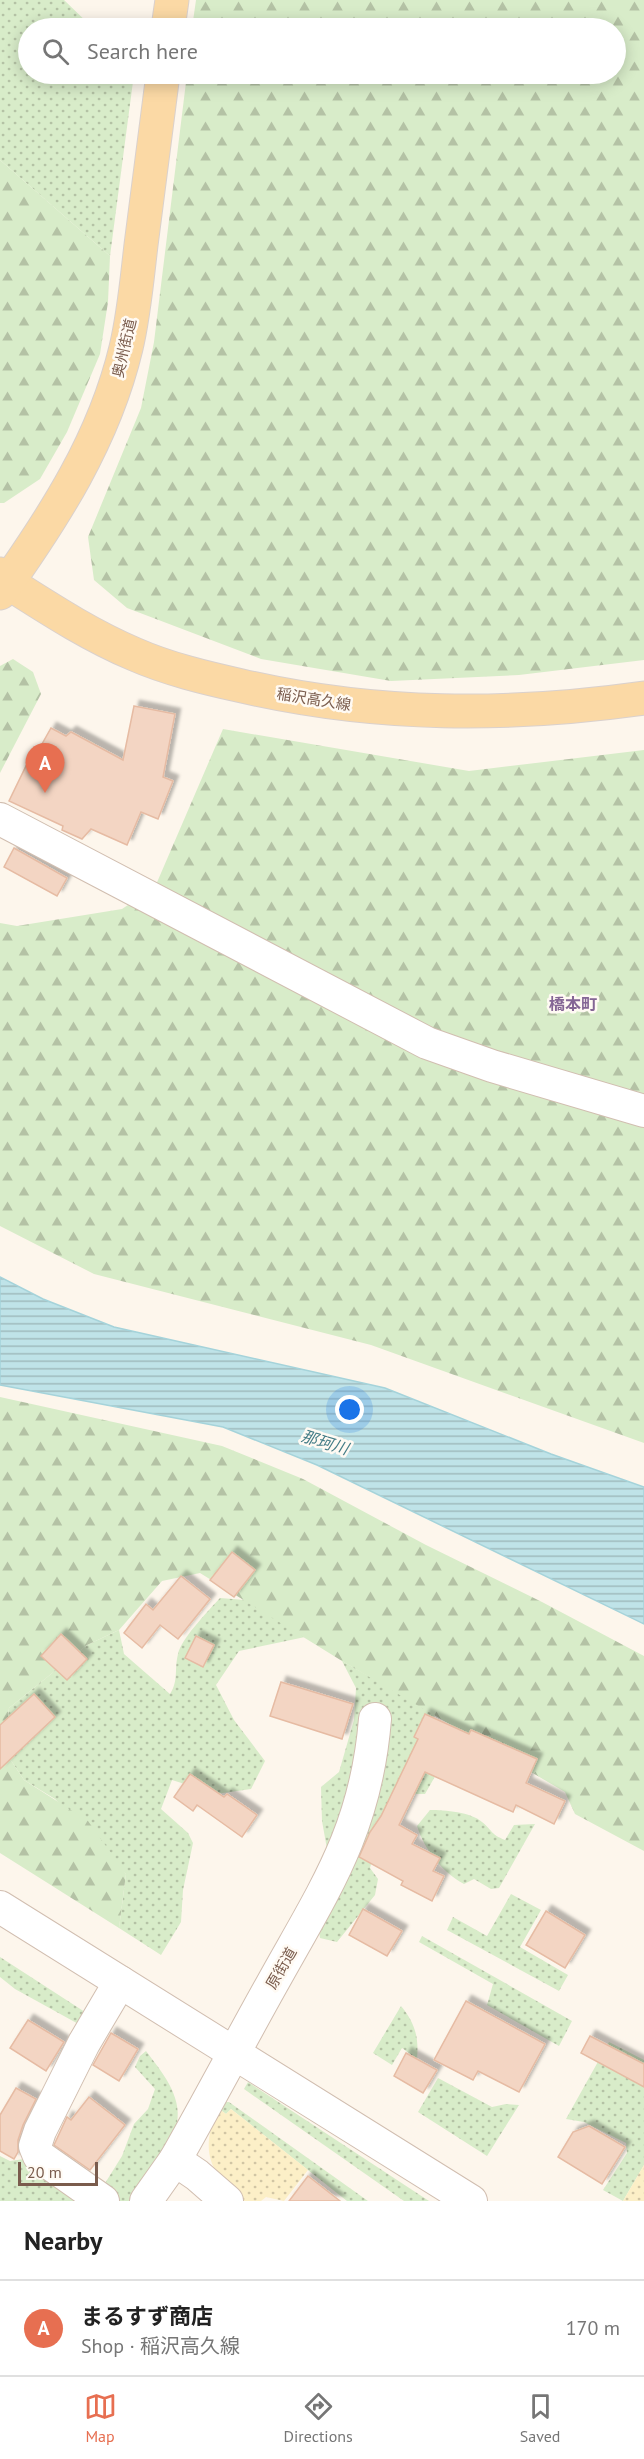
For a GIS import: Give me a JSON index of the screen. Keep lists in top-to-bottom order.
{
  "streets": {
    "main road": ["奥州街道", "稲沢高久線"],
    "street": ["原街道"]
  },
  "crossings": [
    ["奥州街道", "稲沢高久線"]
  ],
  "districts": ["橋本町"],
  "water": ["那珂川"],
  "scale_bar": "20 m",
  "page": {
    "search": "Search here",
    "pins": "A",
    "scale": "20 m",
    "heading": "Nearby",
    "list": [
      {
        "mark": "A",
        "name": "まるすず商店",
        "note": "Shop · 稲沢高久線",
        "value": "170 m"
      }
    ],
    "nav": ["Map", "Directions", "Saved"]
  }
}
